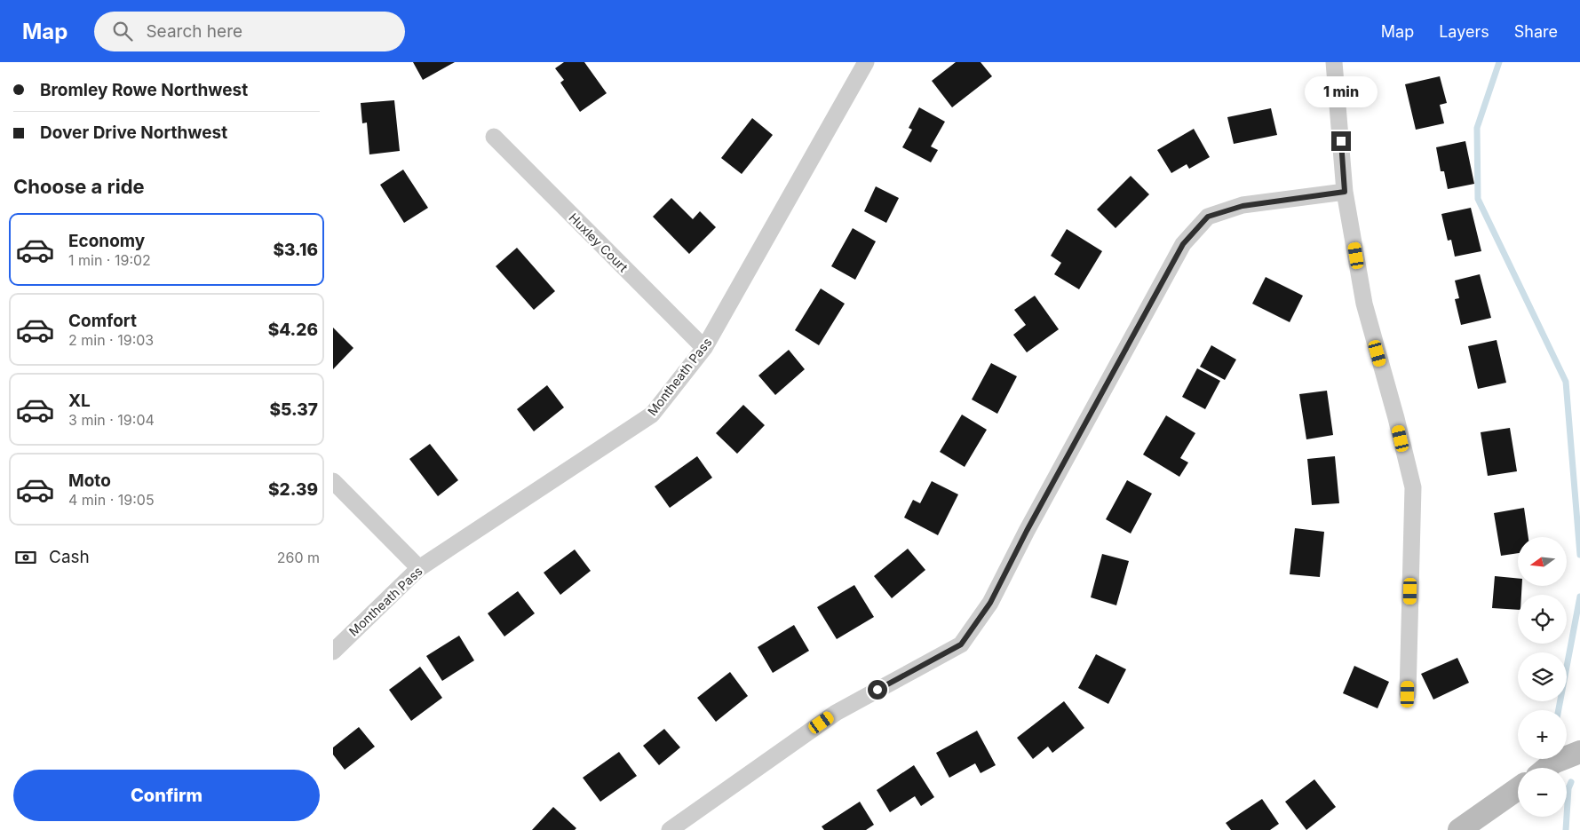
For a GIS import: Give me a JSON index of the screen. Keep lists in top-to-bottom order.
{
  "streets": {
    "street": ["Huxley Court", "Montheath Pass"]
  },
  "crossings": [
    ["Huxley Court", "Montheath Pass"]
  ],
  "north": "left",
  "page": {
    "header": "Map",
    "search": "Search here",
    "nav": ["Map", "Layers", "Share"],
    "banner": ["Bromley Rowe Northwest", "Dover Drive Northwest"],
    "bubble": "1 min",
    "heading": "Choose a ride",
    "list": [
      {
        "name": "Economy",
        "note": "1 min · 19:02",
        "value": "$3.16"
      },
      {
        "name": "Comfort",
        "note": "2 min · 19:03",
        "value": "$4.26"
      },
      {
        "name": "XL",
        "note": "3 min · 19:04",
        "value": "$5.37"
      },
      {
        "name": "Moto",
        "note": "4 min · 19:05",
        "value": "$2.39"
      }
    ],
    "pay": ["Cash", "260 m"],
    "map_buttons": ["+", "−"],
    "buttons": "Confirm"
  }
}
